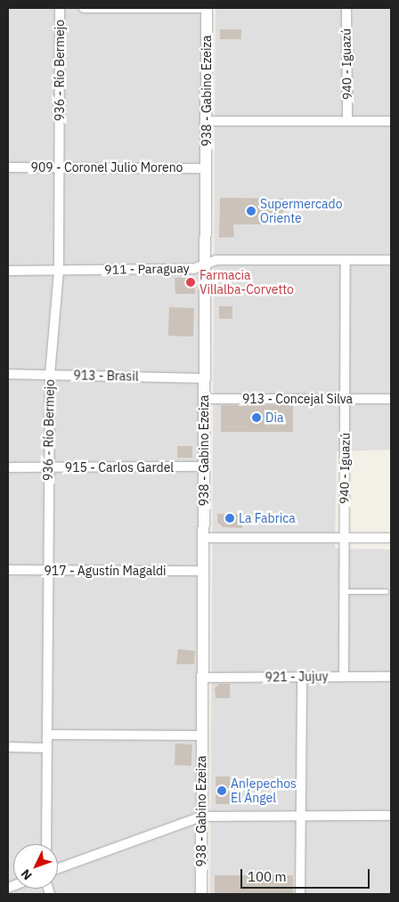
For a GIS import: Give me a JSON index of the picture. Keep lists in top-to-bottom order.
{
  "streets": {
    "street": [
      "940 - Iguazú",
      "936 - Río Bermejo",
      "938 - Gabino Ezeiza",
      "909 - Coronel Julio Moreno",
      "911 - Paraguay",
      "913 - Brasil",
      "913 - Concejal Silva",
      "915 - Carlos Gardel",
      "917 - Agustín Magaldi",
      "921 - Jujuy"
    ]
  },
  "crossings": [
    ["940 - Iguazú", "911 - Paraguay"],
    ["940 - Iguazú", "913 - Concejal Silva"],
    ["940 - Iguazú", "921 - Jujuy"],
    ["936 - Río Bermejo", "909 - Coronel Julio Moreno"],
    ["936 - Río Bermejo", "911 - Paraguay"],
    ["936 - Río Bermejo", "913 - Brasil"],
    ["936 - Río Bermejo", "915 - Carlos Gardel"],
    ["936 - Río Bermejo", "917 - Agustín Magaldi"],
    ["938 - Gabino Ezeiza", "909 - Coronel Julio Moreno"],
    ["938 - Gabino Ezeiza", "911 - Paraguay"],
    ["938 - Gabino Ezeiza", "913 - Brasil"],
    ["938 - Gabino Ezeiza", "913 - Concejal Silva"],
    ["938 - Gabino Ezeiza", "915 - Carlos Gardel"],
    ["938 - Gabino Ezeiza", "917 - Agustín Magaldi"],
    ["938 - Gabino Ezeiza", "921 - Jujuy"]
  ],
  "places": [
    "Supermercado Oriente",
    "Farmacia Villalba-Corvetto",
    "Dia",
    "La Fabrica",
    "Anlepechos El Ángel"
  ],
  "scale_bar": "100 m",
  "north": "bottom left"
}
